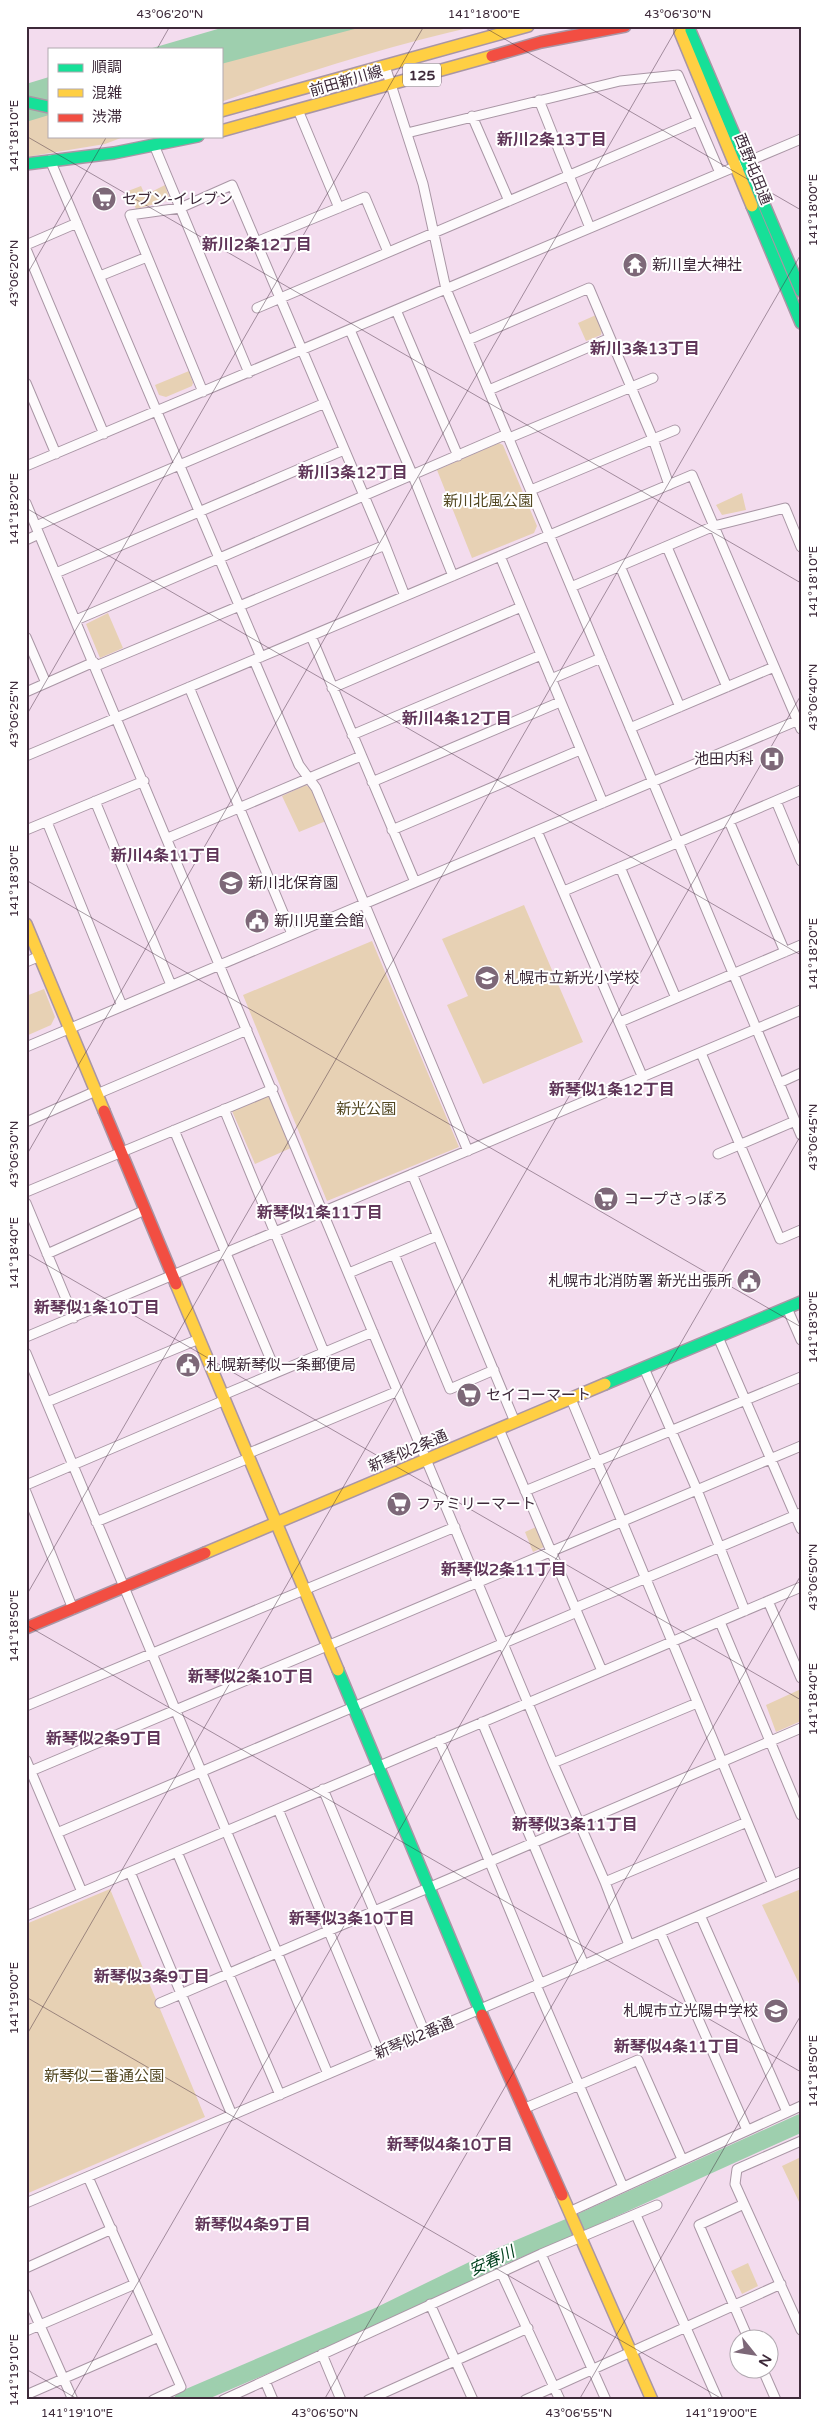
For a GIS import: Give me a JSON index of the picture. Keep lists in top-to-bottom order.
{
  "streets": {
    "street": [
      "125",
      "前田新川線",
      "西野屯田通",
      "新琴似2条通",
      "新琴似2番通"
    ]
  },
  "districts": [
    "新川2条13丁目",
    "新川2条12丁目",
    "新川3条13丁目",
    "新川3条12丁目",
    "新川4条12丁目",
    "新川4条11丁目",
    "新琴似1条12丁目",
    "新琴似1条11丁目",
    "新琴似1条10丁目",
    "新琴似2条11丁目",
    "新琴似2条10丁目",
    "新琴似2条9丁目",
    "新琴似3条11丁目",
    "新琴似3条10丁目",
    "新琴似3条9丁目",
    "新琴似4条11丁目",
    "新琴似4条10丁目",
    "新琴似4条9丁目"
  ],
  "water": ["安春川"],
  "parks": ["新川北風公園", "新光公園", "新琴似二番通公園"],
  "places": {
    "supermarket": [
      "セブン-イレブン",
      "コープさっぽろ",
      "セイコーマート",
      "ファミリーマート"
    ],
    "temple": ["新川皇大神社"],
    "hospital": ["池田内科"],
    "school or university": ["新川北保育園", "札幌市立新光小学校", "札幌市立光陽中学校"],
    "public building": ["新川児童会館", "札幌市北消防署 新光出張所", "札幌新琴似一条郵便局"]
  },
  "legend": ["順調", "混雑", "渋滞"],
  "north": "bottom right",
  "coordinates": [
    "43°06'20\"N",
    "141°18'00\"E",
    "43°06'30\"N",
    "141°18'10\"E",
    "141°18'20\"E",
    "43°06'40\"N",
    "43°06'25\"N",
    "141°18'30\"E",
    "43°06'45\"N",
    "141°18'40\"E",
    "43°06'50\"N",
    "141°18'50\"E",
    "141°19'00\"E",
    "141°19'10\"E",
    "43°06'55\"N"
  ]
}
